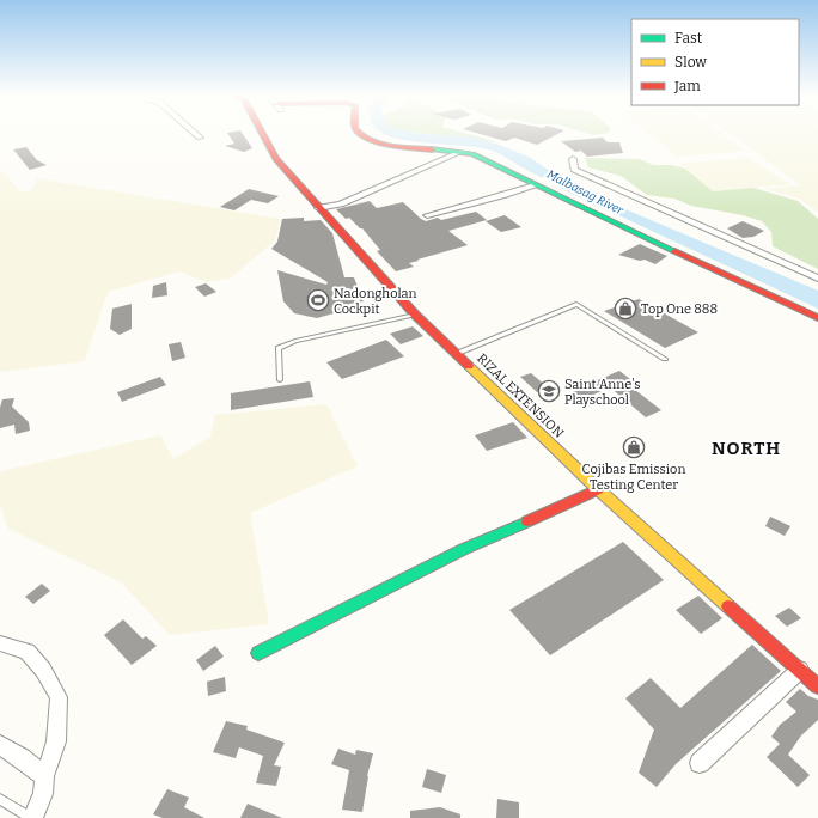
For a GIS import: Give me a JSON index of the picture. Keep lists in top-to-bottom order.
{
  "streets": {
    "street": ["RIZAL EXTENSION"]
  },
  "districts": ["NORTH"],
  "water": ["Malbasag River"],
  "places": {
    "sports": ["Nadongholan Cockpit"],
    "shop": ["Top One 888", "Cojibas Emission Testing Center"],
    "school or university": ["Saint Anne's Playschool"]
  },
  "legend": ["Fast", "Slow", "Jam"]
}
